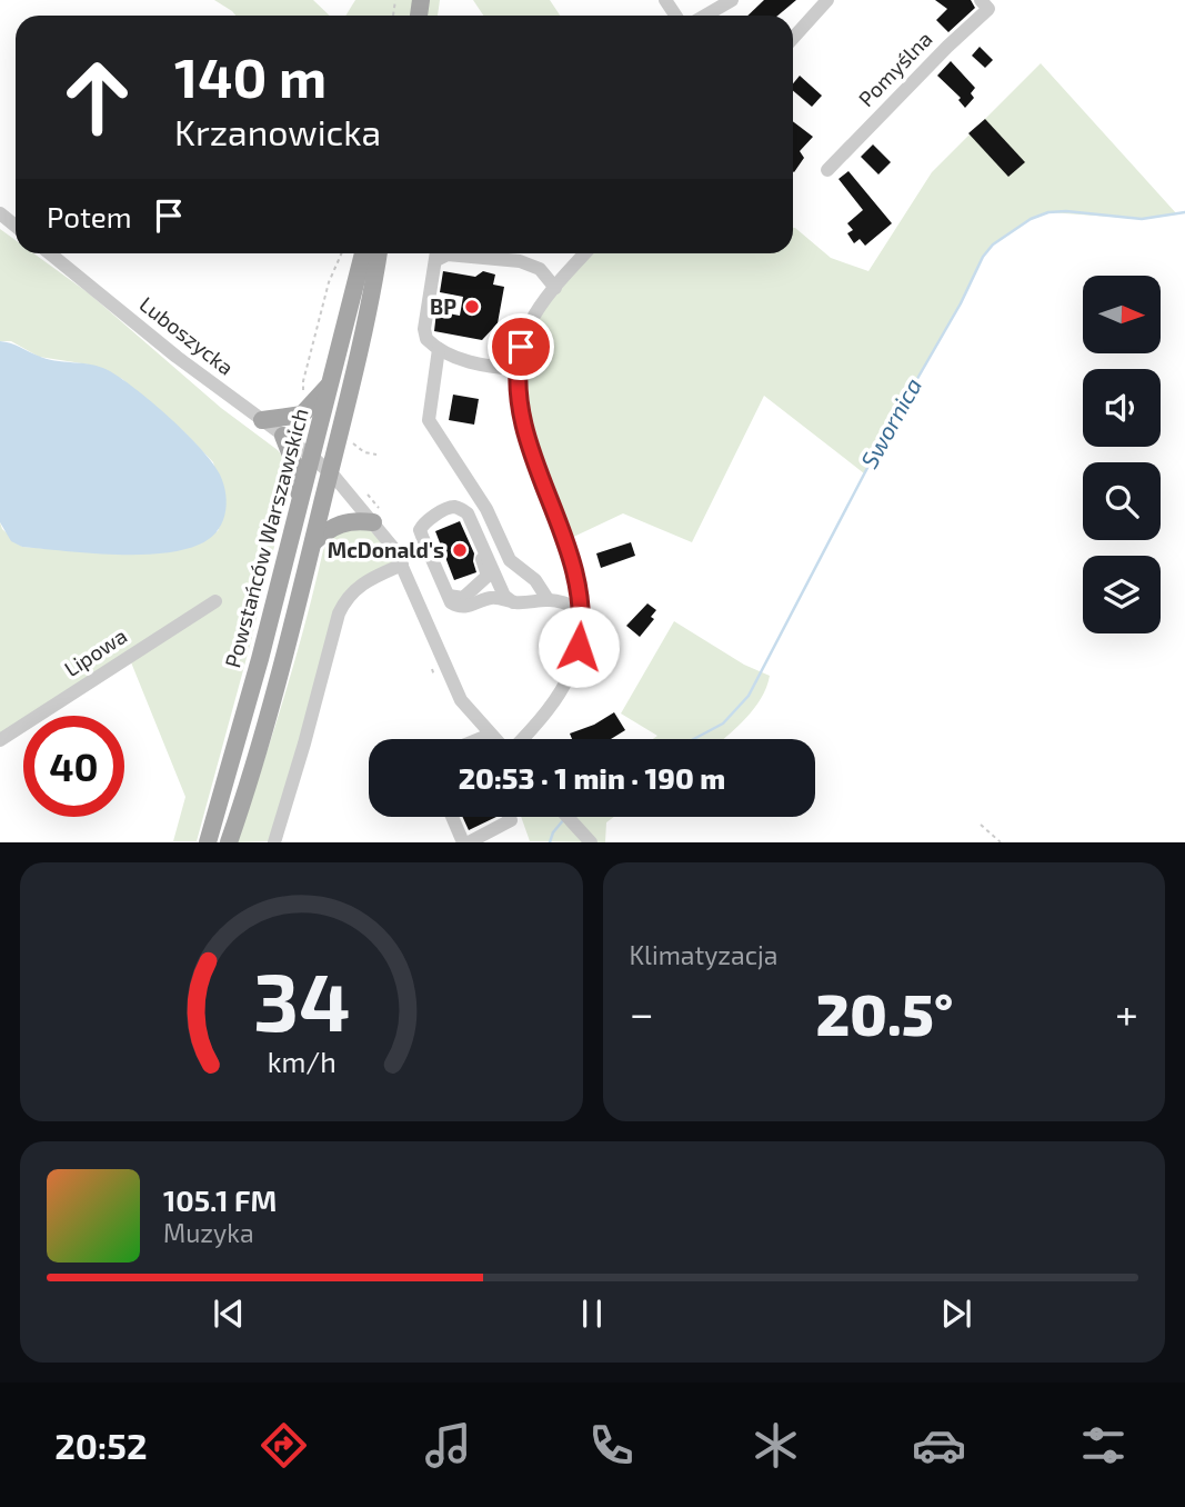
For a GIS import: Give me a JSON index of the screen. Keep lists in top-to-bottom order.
{
  "streets": {
    "main road": ["Powstańców Warszawskich"],
    "street": ["Pomyślna", "Luboszycka", "Lipowa"]
  },
  "crossings": [
    ["Luboszycka", "Powstańców Warszawskich"]
  ],
  "water": ["Swornica"],
  "places": ["BP", "McDonald's"],
  "north": "right",
  "page": {
    "turn": ["140 m", "Krzanowicka"],
    "then": "Potem",
    "limit": "40",
    "trip": "20:53 · 1 min · 190 m",
    "tile": "Klimatyzacja",
    "heat": ["−", "20.5°", "+"],
    "song": ["105.1 FM", "Muzyka"],
    "tabs": "20:52",
    "gauge": ["34", "km/h"]
  }
}
